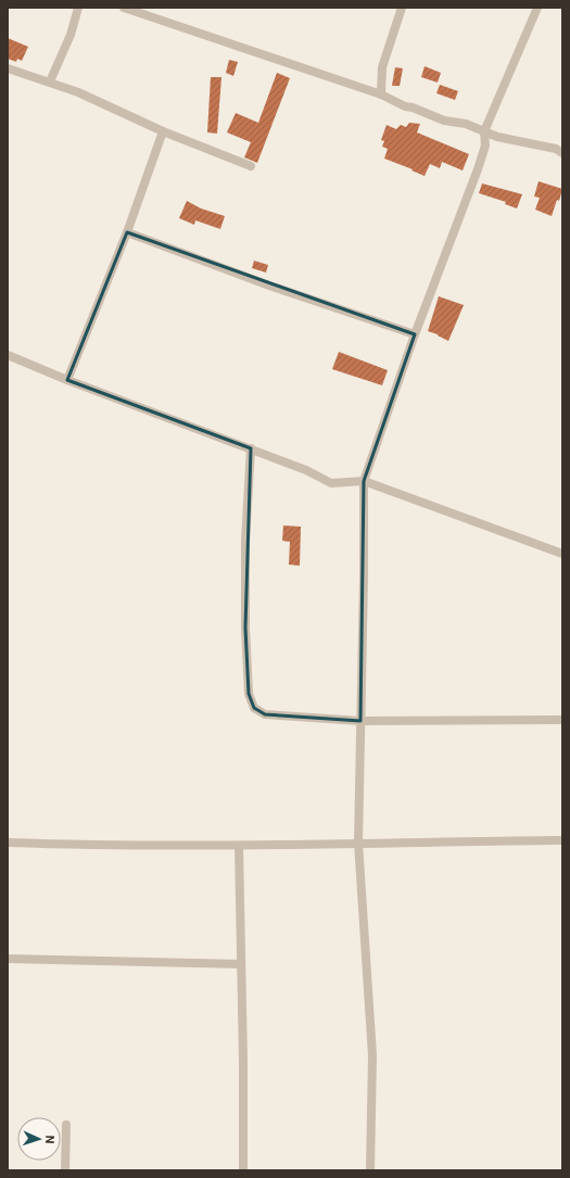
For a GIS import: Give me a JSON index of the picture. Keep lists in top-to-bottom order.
{
  "north": "right"
}
